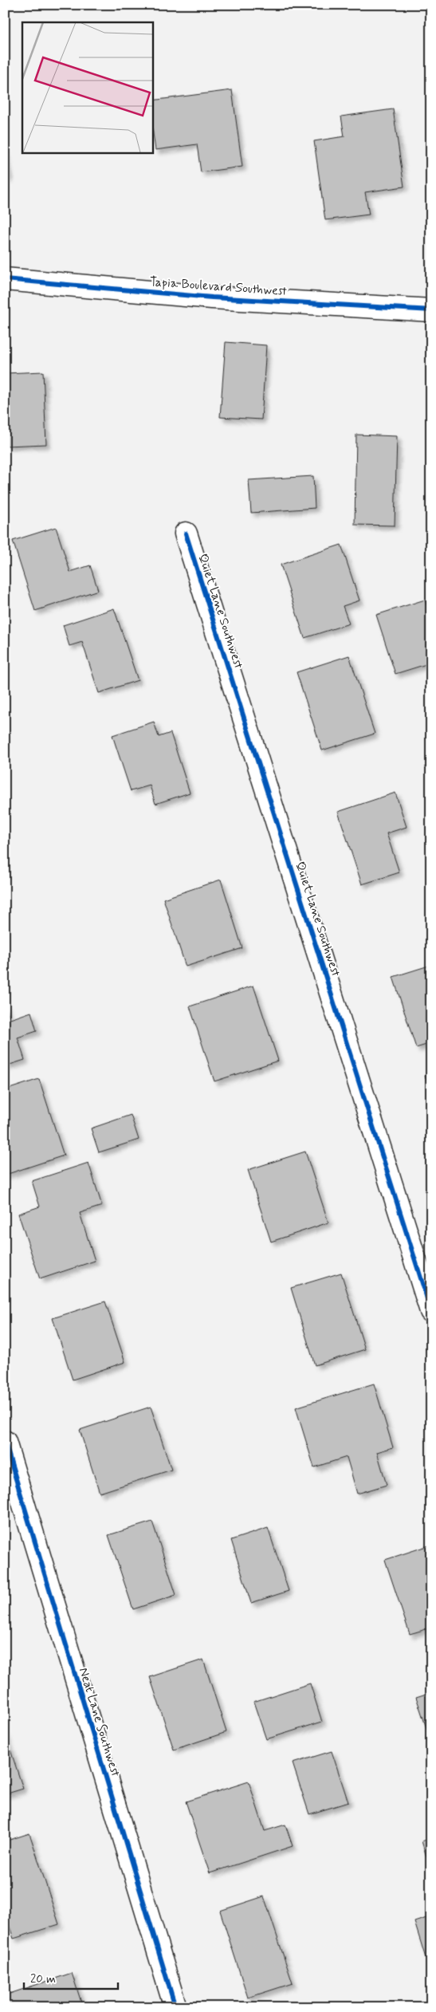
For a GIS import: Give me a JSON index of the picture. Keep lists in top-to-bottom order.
{
  "streets": {
    "street": ["Tapia Boulevard Southwest", "Quiet Lane Southwest", "Neat Lane Southwest"]
  },
  "scale_bar": "20 m"
}
